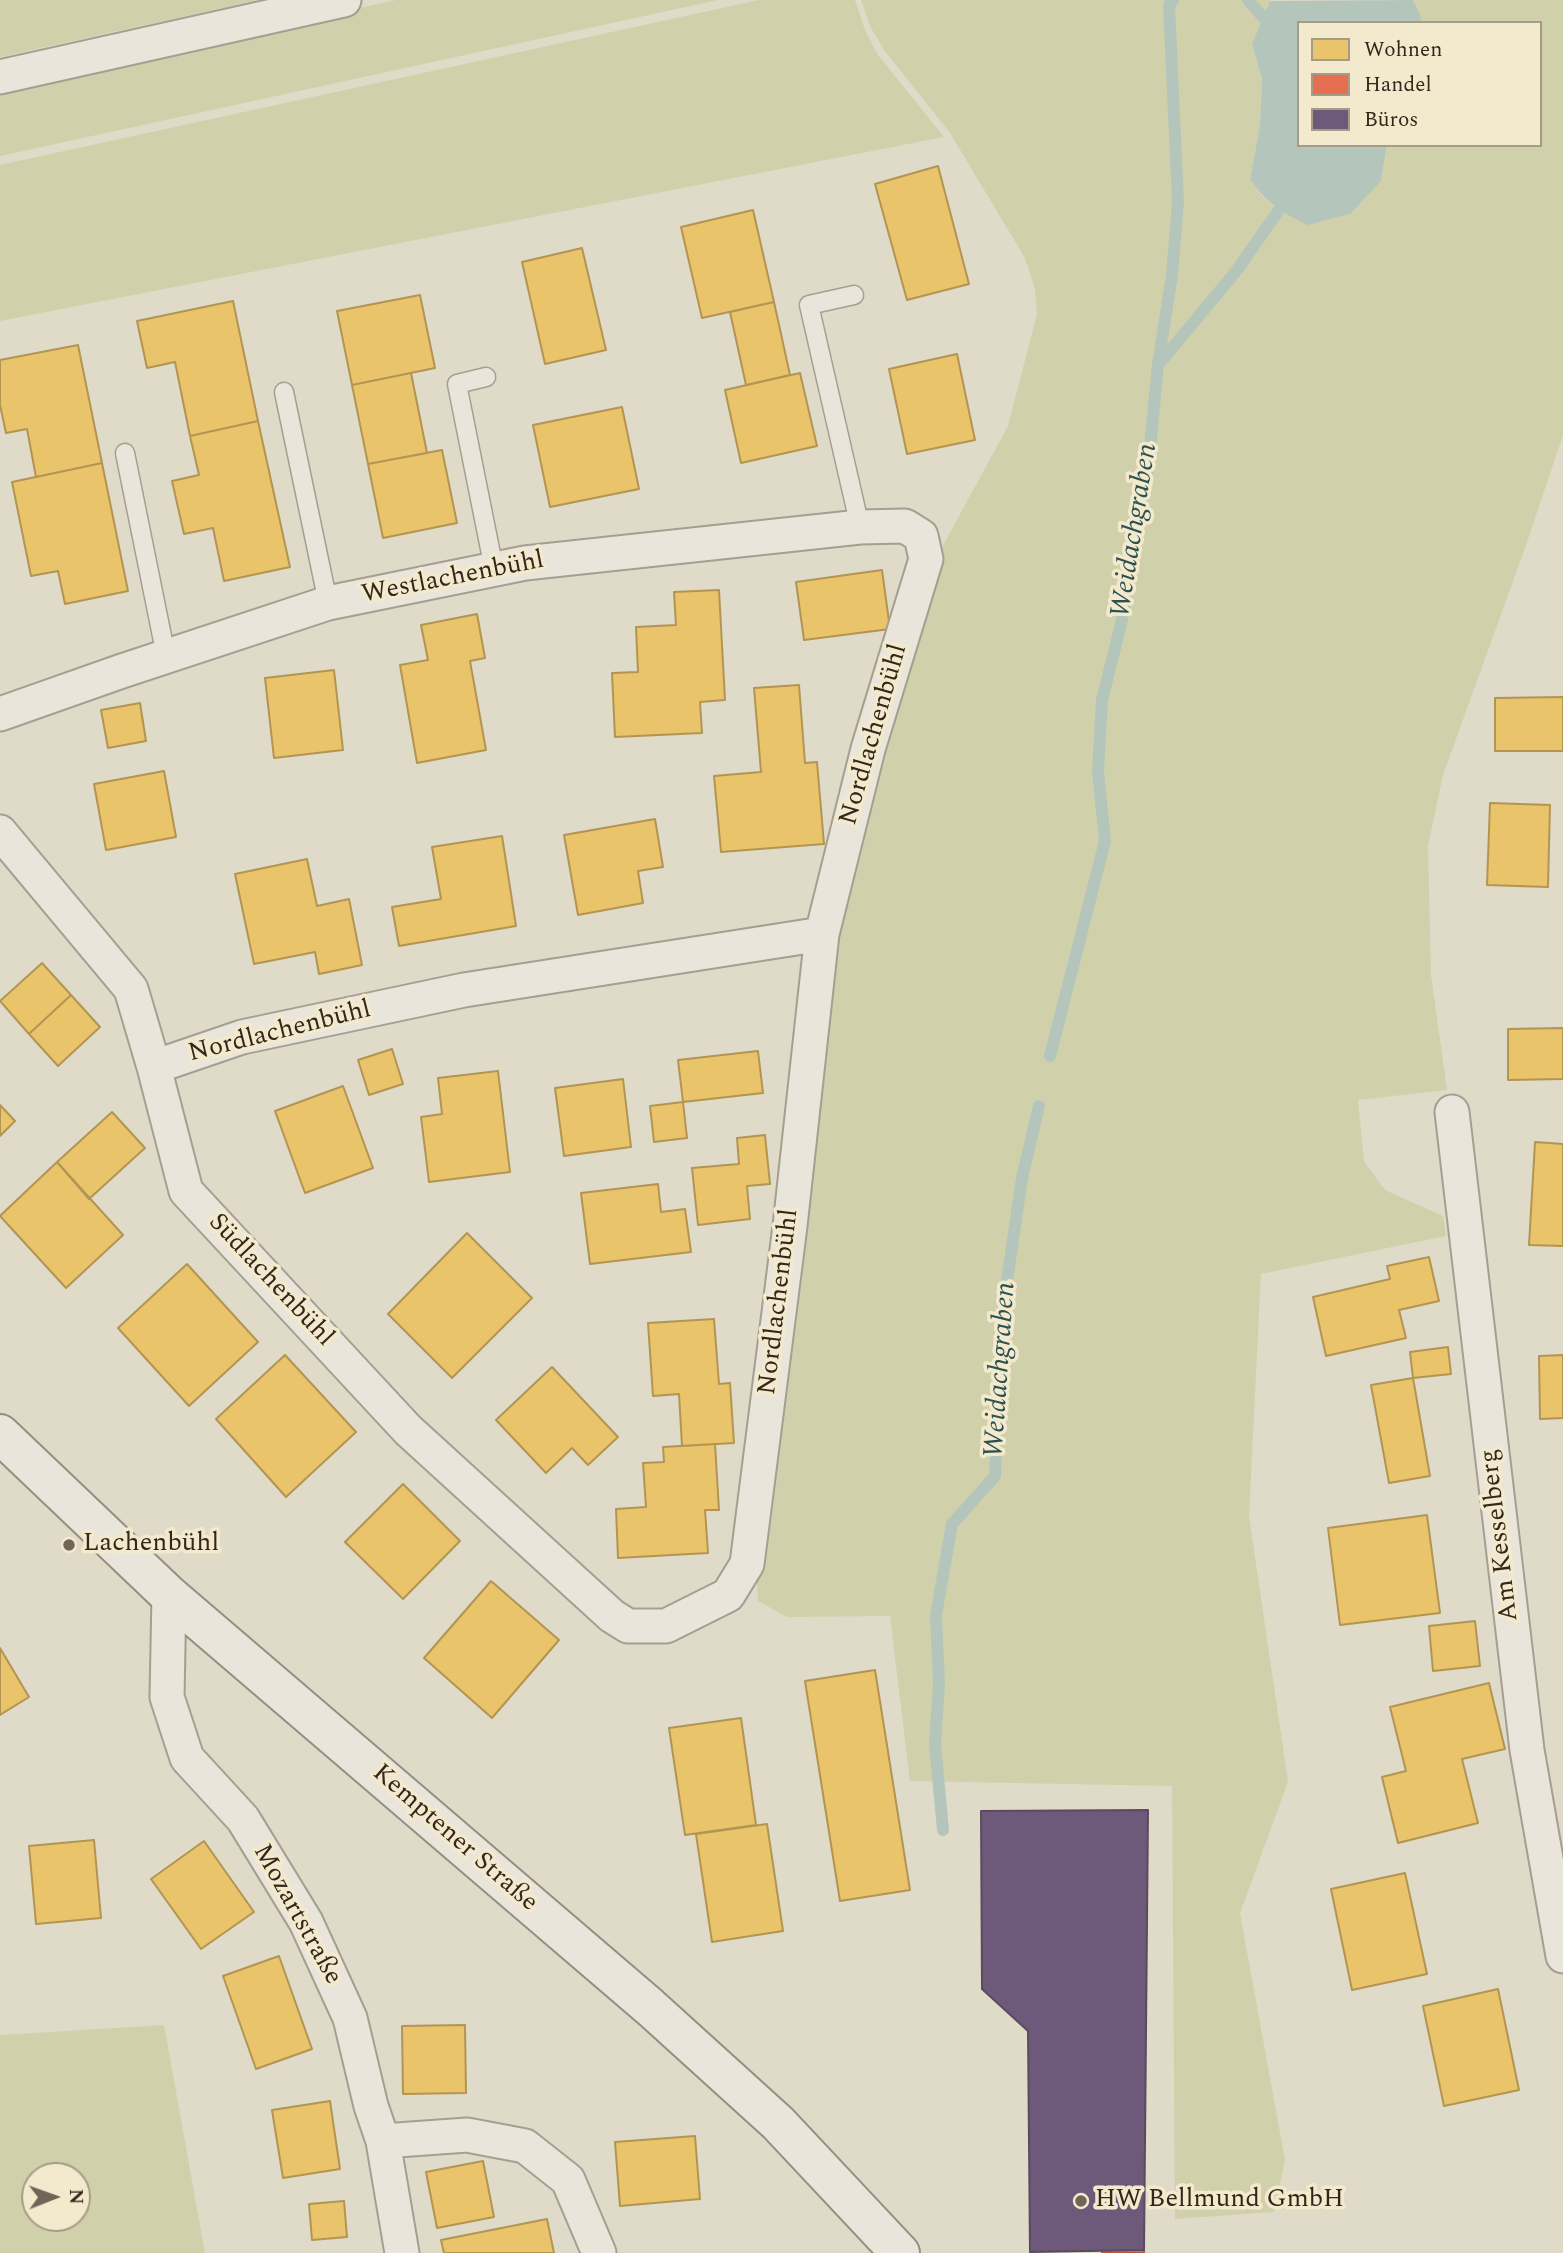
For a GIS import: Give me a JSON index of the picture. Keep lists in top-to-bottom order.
{
  "streets": {
    "main road": ["Kemptener Straße"],
    "street": [
      "Westlachenbühl",
      "Nordlachenbühl",
      "Südlachenbühl",
      "Am Kesselberg",
      "Mozartstraße"
    ]
  },
  "crossings": [
    ["Westlachenbühl", "Nordlachenbühl"],
    ["Nordlachenbühl", "Südlachenbühl"],
    ["Kemptener Straße", "Mozartstraße"]
  ],
  "water": ["Weidachgraben"],
  "places": ["Lachenbühl", "HW Bellmund GmbH"],
  "legend": ["Wohnen", "Handel", "Büros"],
  "north": "right"
}
